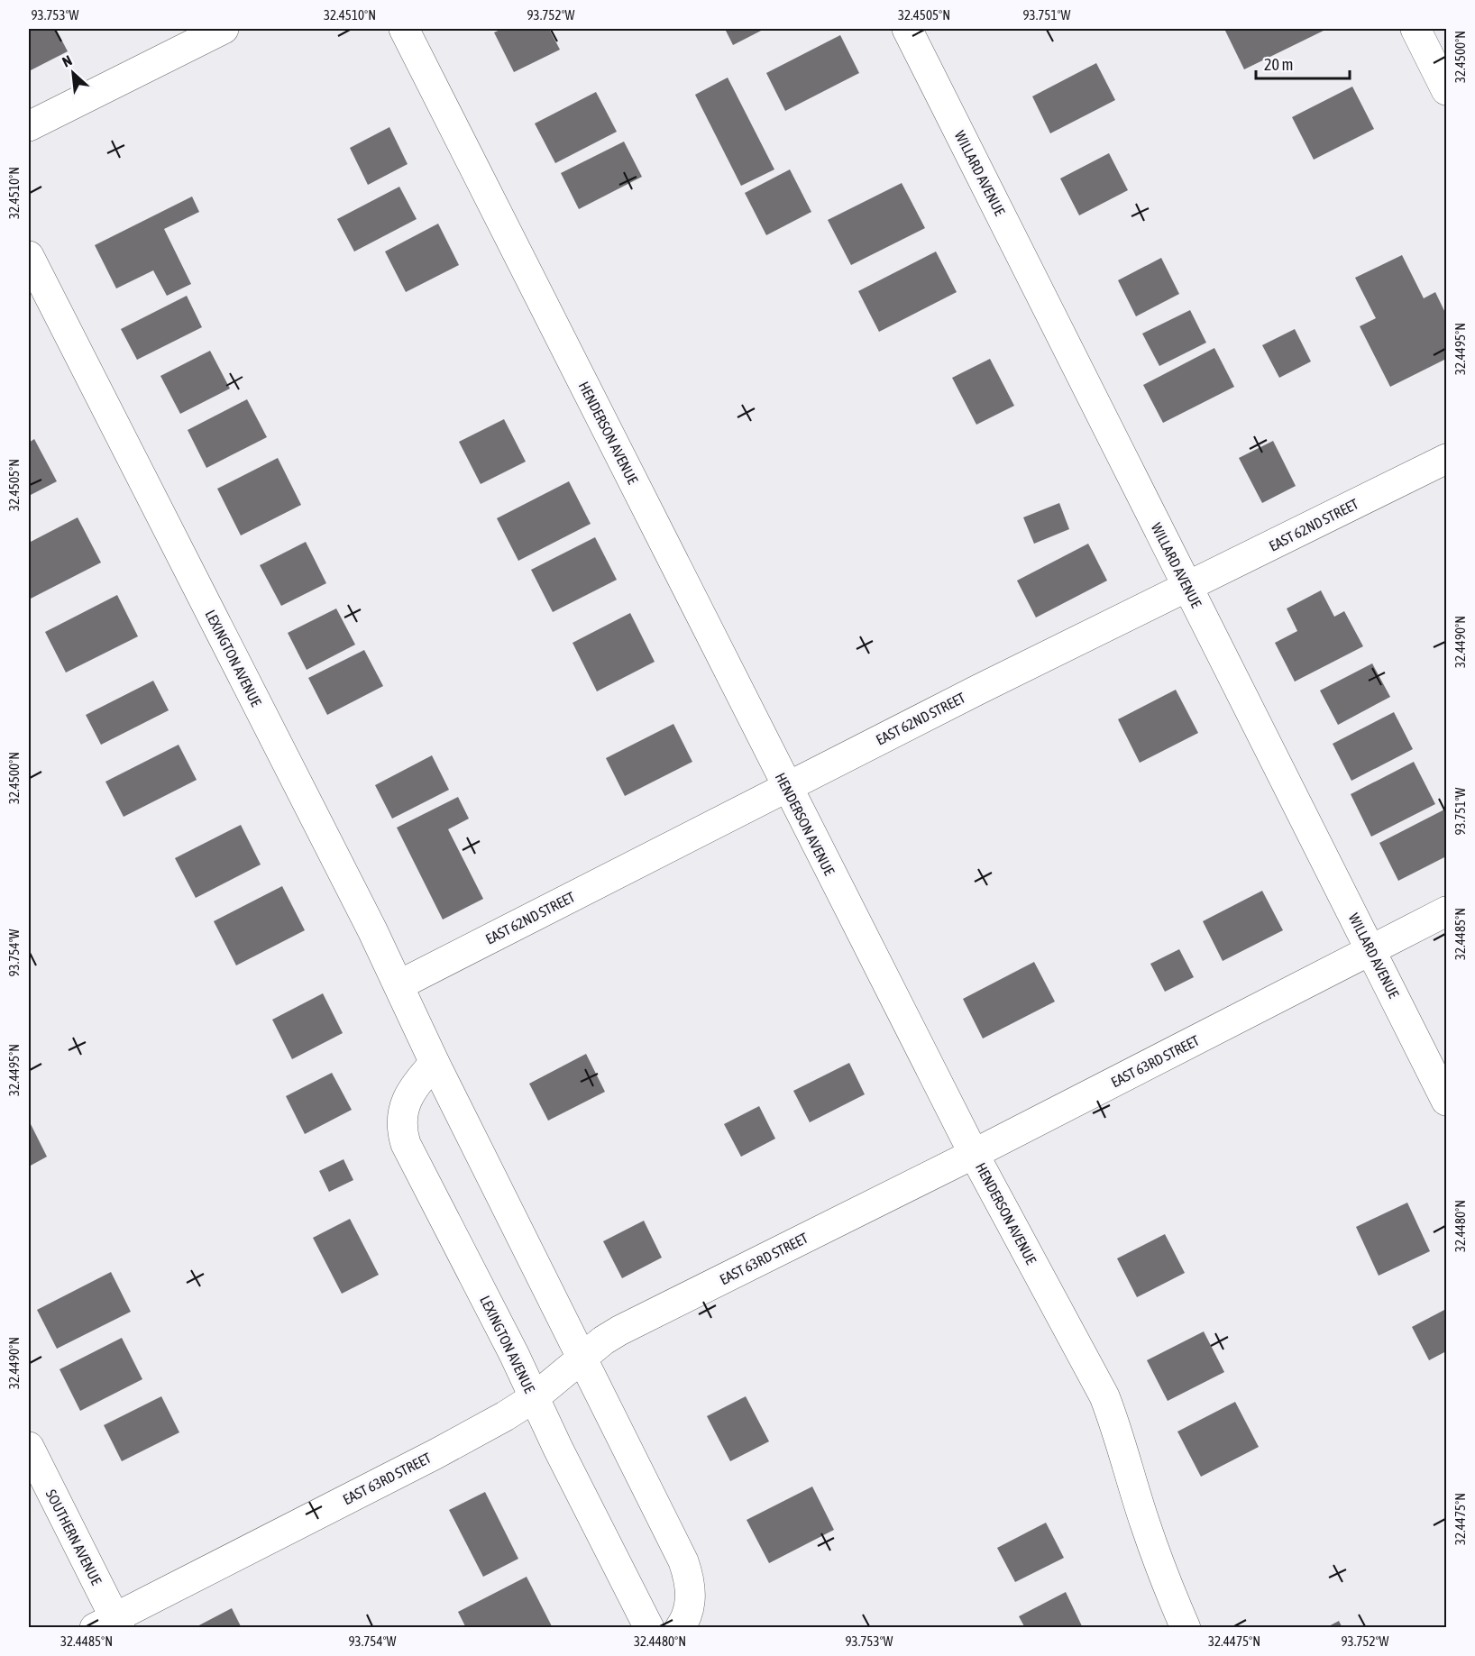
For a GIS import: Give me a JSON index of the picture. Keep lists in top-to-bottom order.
{
  "streets": {
    "street": [
      "WILLARD AVENUE",
      "HENDERSON AVENUE",
      "EAST 62ND STREET",
      "LEXINGTON AVENUE",
      "EAST 63RD STREET",
      "SOUTHERN AVENUE"
    ]
  },
  "crossings": [
    ["WILLARD AVENUE", "EAST 62ND STREET"],
    ["WILLARD AVENUE", "EAST 63RD STREET"],
    ["HENDERSON AVENUE", "EAST 62ND STREET"],
    ["HENDERSON AVENUE", "EAST 63RD STREET"],
    ["EAST 62ND STREET", "LEXINGTON AVENUE"],
    ["LEXINGTON AVENUE", "EAST 63RD STREET"],
    ["EAST 63RD STREET", "SOUTHERN AVENUE"]
  ],
  "scale_bar": "20 m",
  "north": "top left",
  "coordinates": [
    "93.753°W",
    "32.4510°N",
    "93.752°W",
    "32.4505°N",
    "93.751°W",
    "32.4500°N",
    "32.4495°N",
    "32.4490°N",
    "32.4485°N",
    "93.754°W",
    "32.4480°N",
    "32.4475°N"
  ]
}
